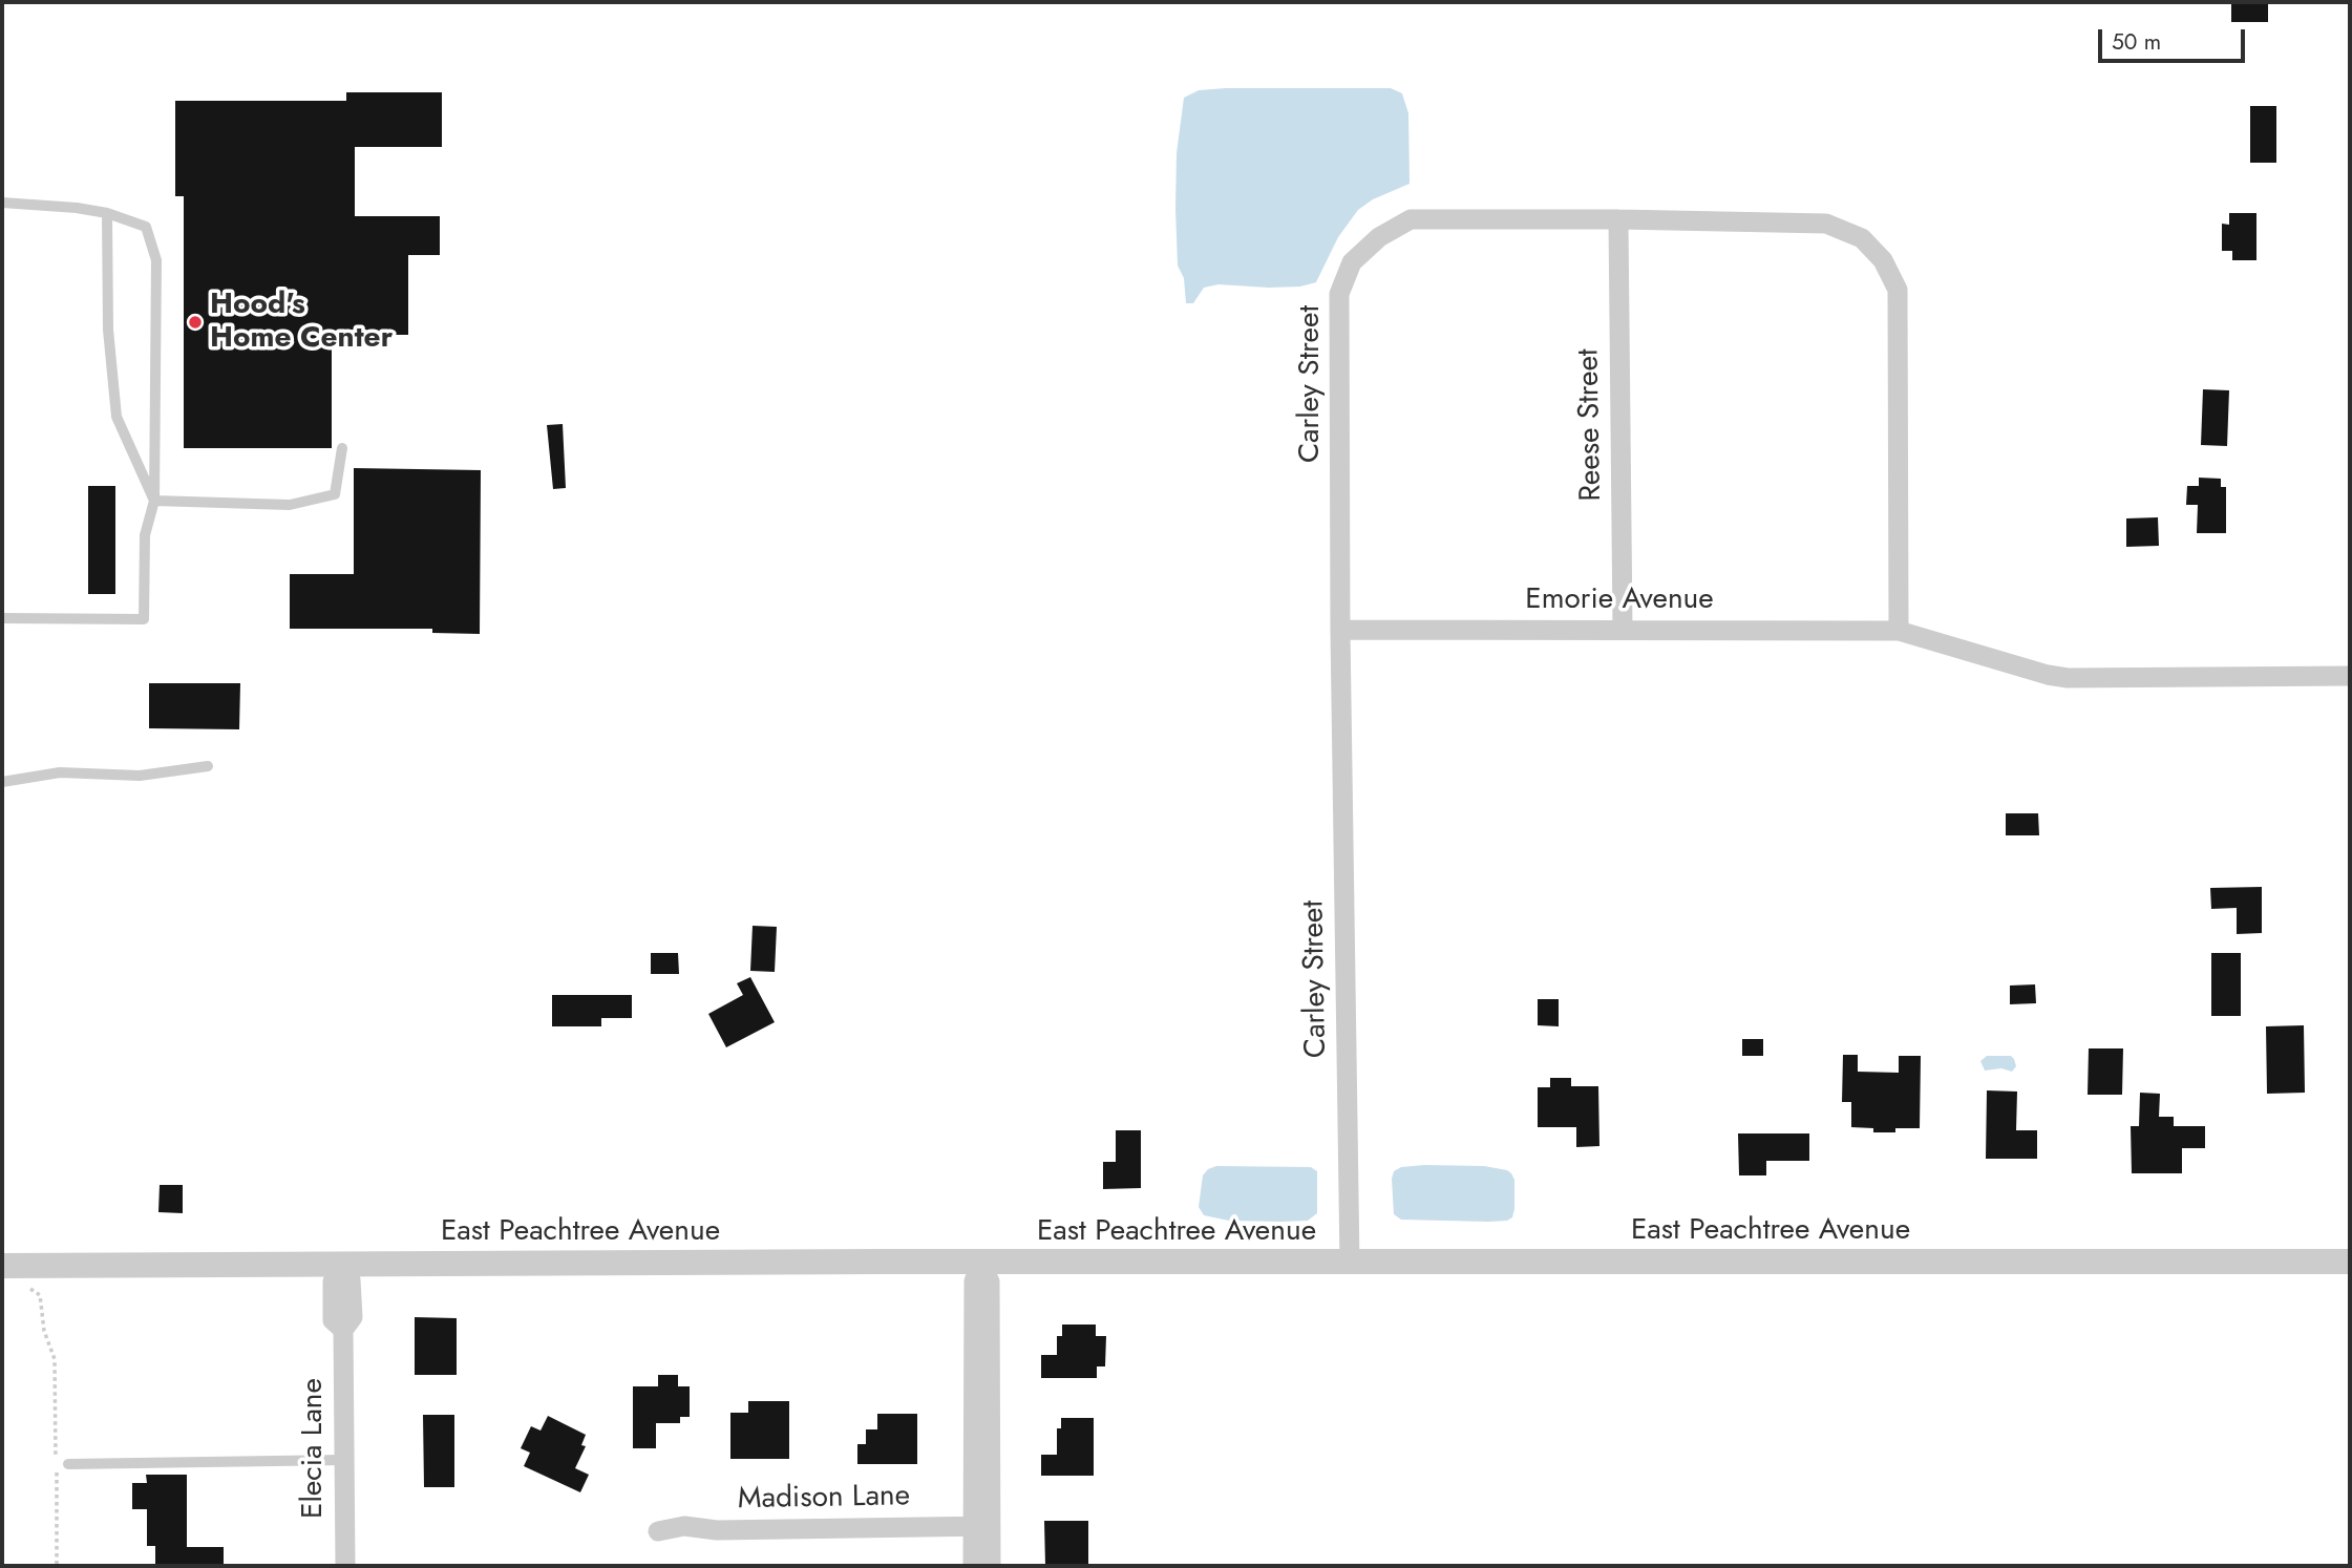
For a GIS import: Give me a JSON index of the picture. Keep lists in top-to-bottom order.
{
  "streets": {
    "street": [
      "Carley Street",
      "Reese Street",
      "Emorie Avenue",
      "East Peachtree Avenue",
      "Elecia Lane",
      "Madison Lane"
    ]
  },
  "crossings": [
    ["Carley Street", "Reese Street"],
    ["Carley Street", "Emorie Avenue"],
    ["Carley Street", "East Peachtree Avenue"],
    ["Reese Street", "Emorie Avenue"],
    ["East Peachtree Avenue", "Elecia Lane"]
  ],
  "places": ["Hood's Home Center"],
  "scale_bar": "50 m"
}
